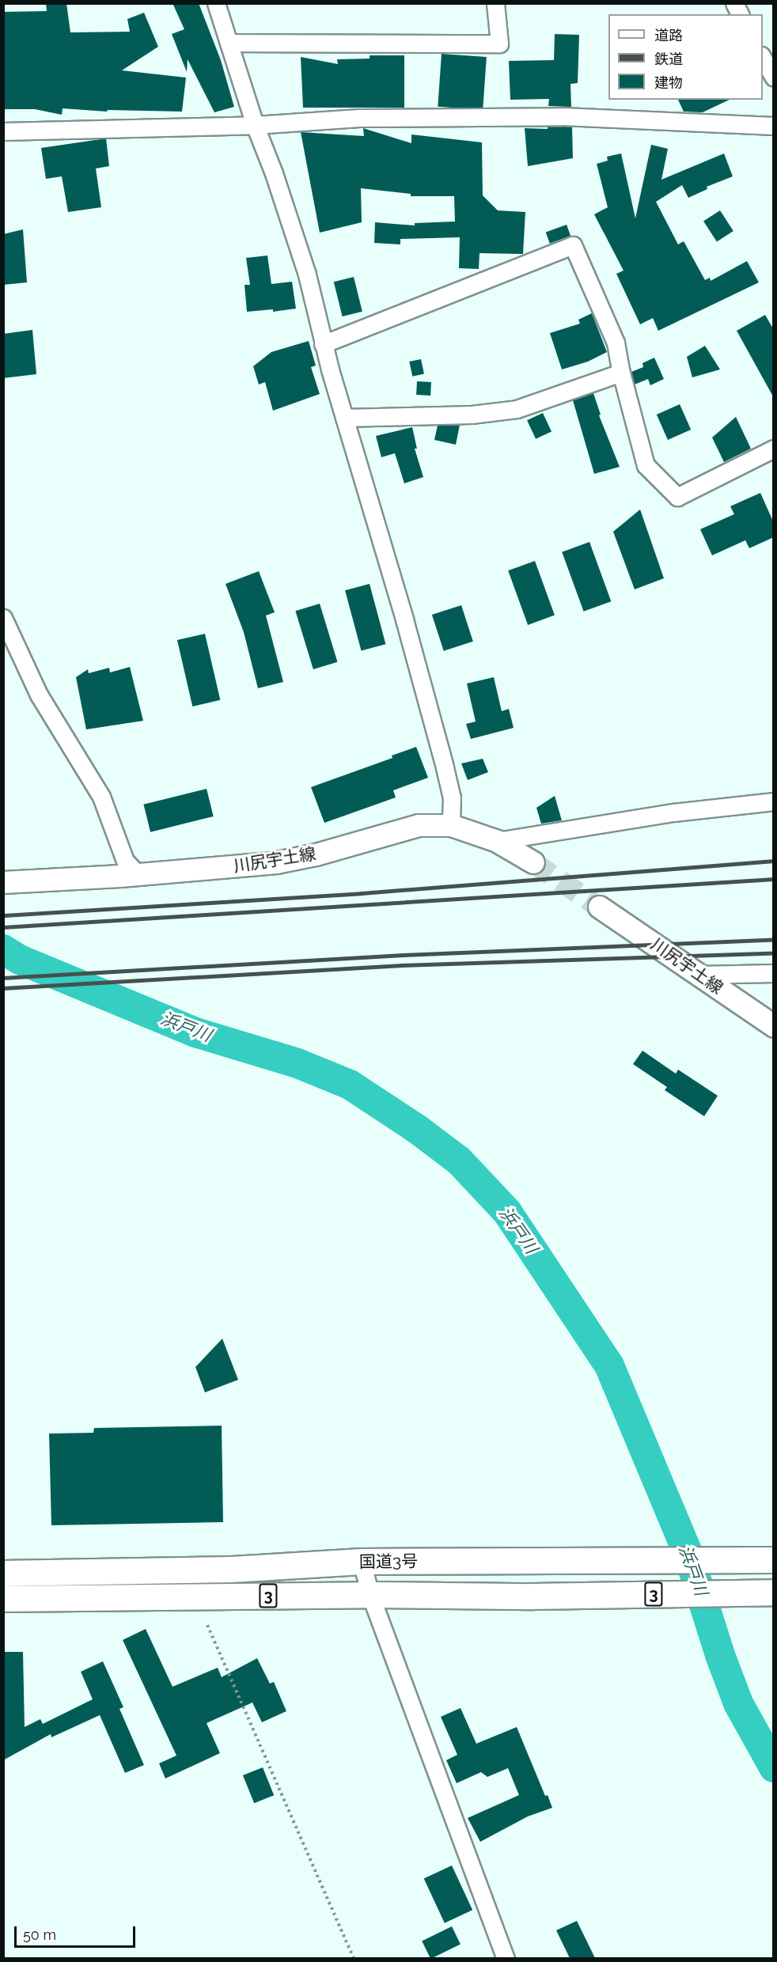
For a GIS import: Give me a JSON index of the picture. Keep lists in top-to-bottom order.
{
  "streets": {
    "highway": ["国道3号", "3"],
    "main road": ["川尻宇土線"]
  },
  "water": ["浜戸川"],
  "legend": ["道路", "鉄道", "建物"],
  "scale_bar": "50 m"
}
